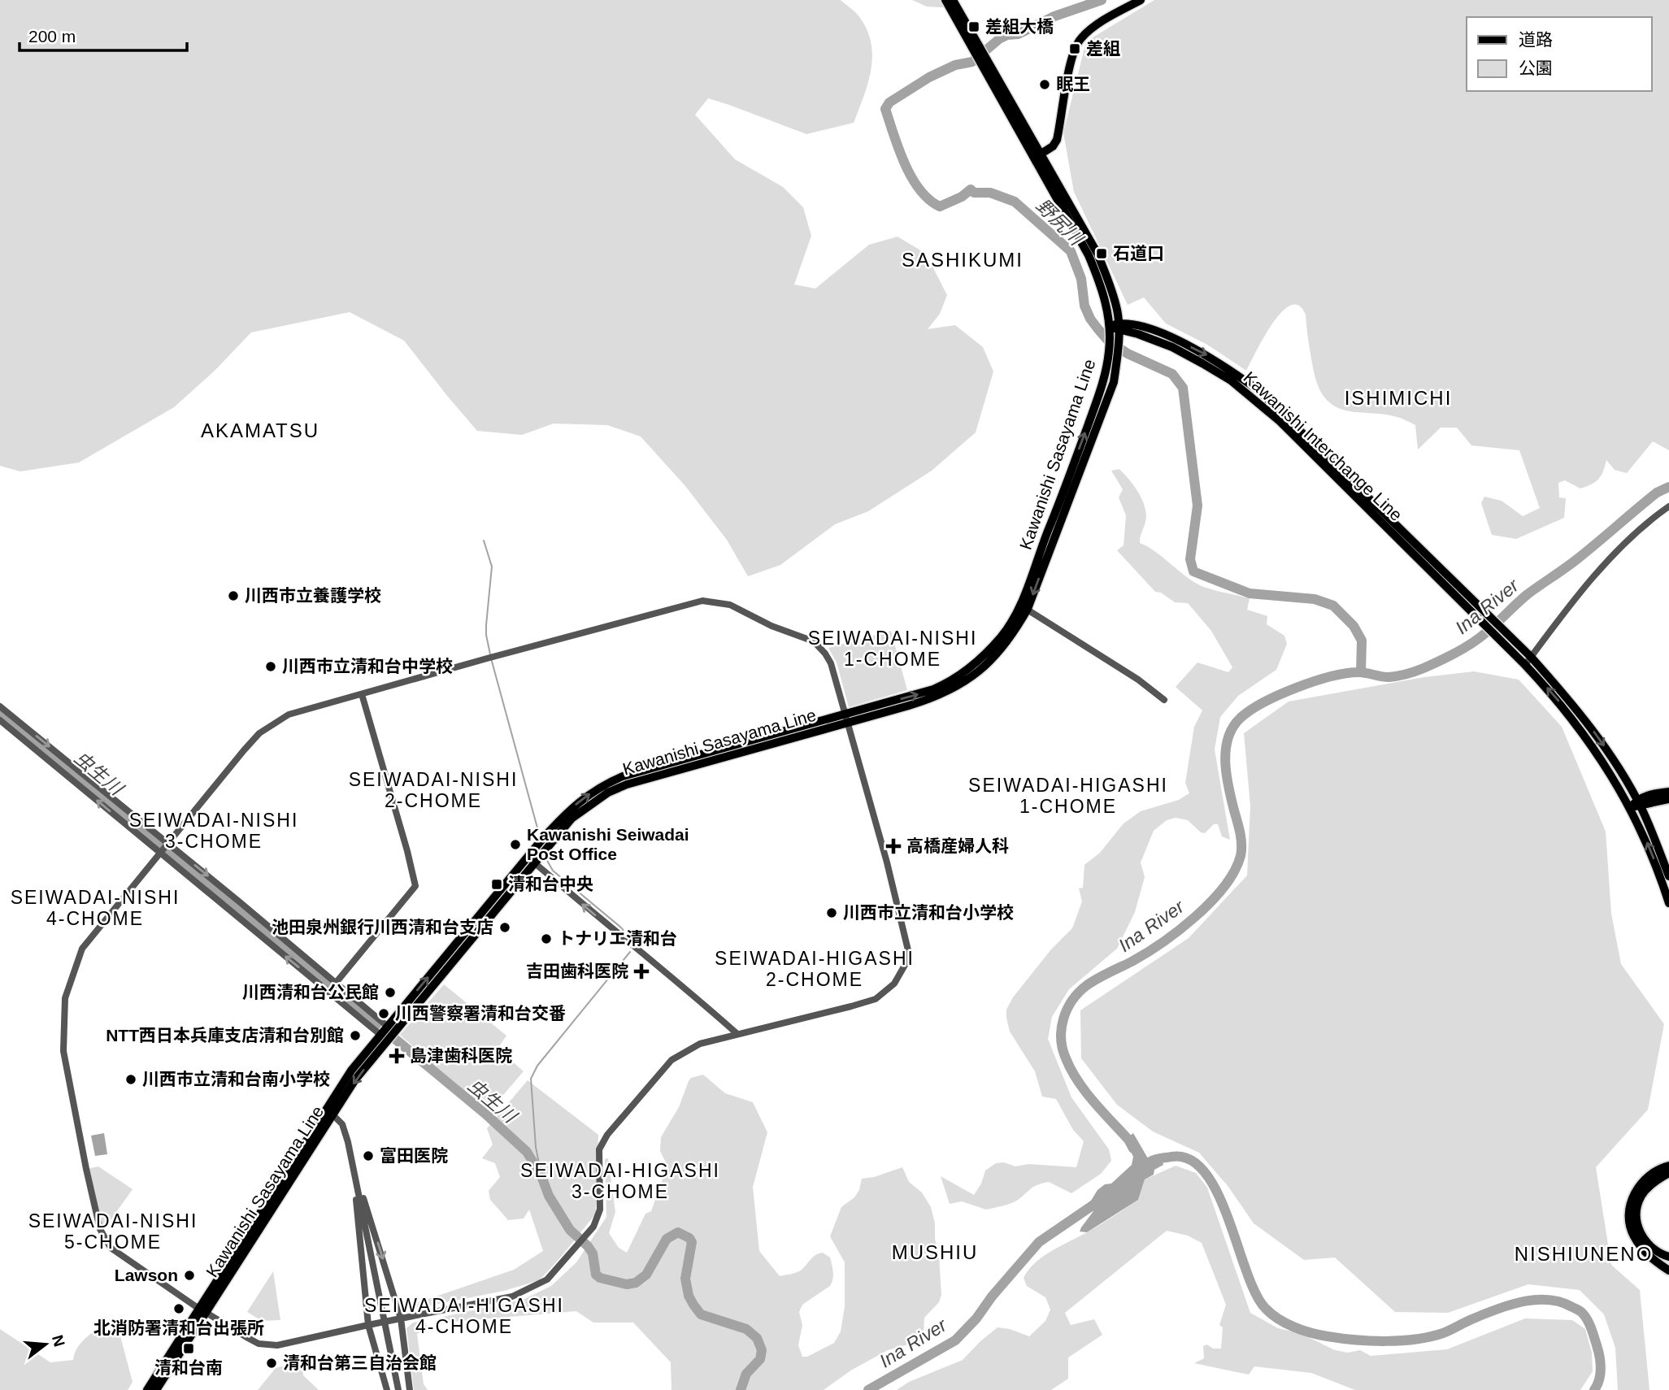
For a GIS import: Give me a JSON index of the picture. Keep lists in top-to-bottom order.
{
  "streets": {
    "main road": ["Kawanishi Interchange Line", "Kawanishi Sasayama Line"]
  },
  "crossings": [
    ["Kawanishi Interchange Line", "Kawanishi Sasayama Line"]
  ],
  "districts": [
    "SASHIKUMI",
    "ISHIMICHI",
    "AKAMATSU",
    "SEIWADAI-NISHI 1-CHOME",
    "SEIWADAI-NISHI 2-CHOME",
    "SEIWADAI-HIGASHI 1-CHOME",
    "SEIWADAI-NISHI 3-CHOME",
    "SEIWADAI-NISHI 4-CHOME",
    "SEIWADAI-HIGASHI 2-CHOME",
    "SEIWADAI-HIGASHI 3-CHOME",
    "SEIWADAI-NISHI 5-CHOME",
    "MUSHIU",
    "NISHIUNENO",
    "SEIWADAI-HIGASHI 4-CHOME"
  ],
  "water": ["野尻川", "Ina River", "虫生川"],
  "places": {
    "transit": [
      "差組大橋",
      "差組",
      "石道口",
      "清和台中央",
      "清和台南"
    ],
    "other": [
      "眠王",
      "川西市立養護学校",
      "川西市立清和台中学校",
      "Kawanishi Seiwadai Post Office",
      "川西市立清和台小学校",
      "池田泉州銀行川西清和台支店",
      "トナリエ清和台",
      "川西清和台公民館",
      "川西警察署清和台交番",
      "NTT西日本兵庫支店清和台別館",
      "川西市立清和台南小学校",
      "富田医院",
      "Lawson",
      "北消防署清和台出張所",
      "清和台第三自治会館"
    ],
    "health": ["高橋産婦人科", "吉田歯科医院", "島津歯科医院"]
  },
  "legend": ["道路", "公園"],
  "scale_bar": "200 m",
  "north": "right"
}
